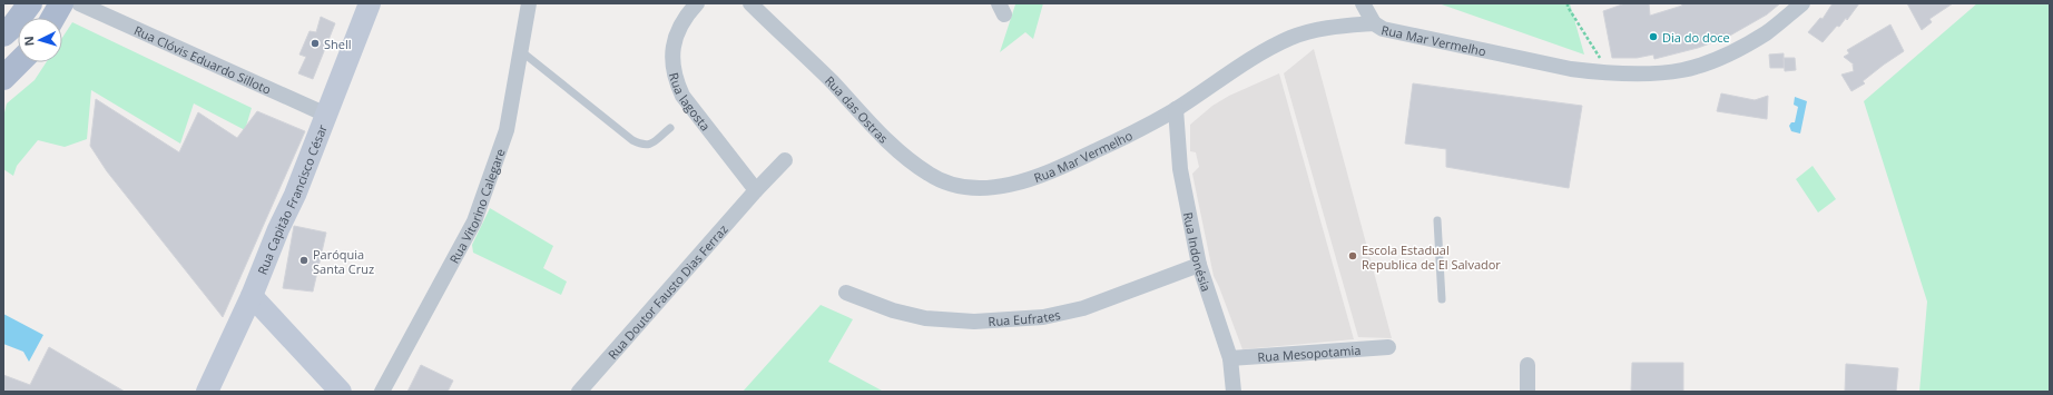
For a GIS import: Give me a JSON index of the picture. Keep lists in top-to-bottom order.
{
  "streets": {
    "street": [
      "Rua Mar Vermelho",
      "Rua Clóvis Eduardo Silloto",
      "Rua lagosta",
      "Rua das Ostras",
      "Rua Capitão Francisco César",
      "Rua Vitorino Calegare",
      "Rua Indonésia",
      "Rua Doutor Fausto Dias Ferraz",
      "Rua Eufrates",
      "Rua Mesopotamia"
    ]
  },
  "crossings": [
    ["Rua Mar Vermelho", "Rua das Ostras"],
    ["Rua Mar Vermelho", "Rua Indonésia"],
    ["Rua Clóvis Eduardo Silloto", "Rua Capitão Francisco César"],
    ["Rua lagosta", "Rua Doutor Fausto Dias Ferraz"],
    ["Rua Indonésia", "Rua Eufrates"],
    ["Rua Indonésia", "Rua Mesopotamia"]
  ],
  "places": [
    "Dia do doce",
    "Shell",
    "Escola Estadual Republica de El Salvador",
    "Paróquia Santa Cruz"
  ],
  "north": "left"
}
